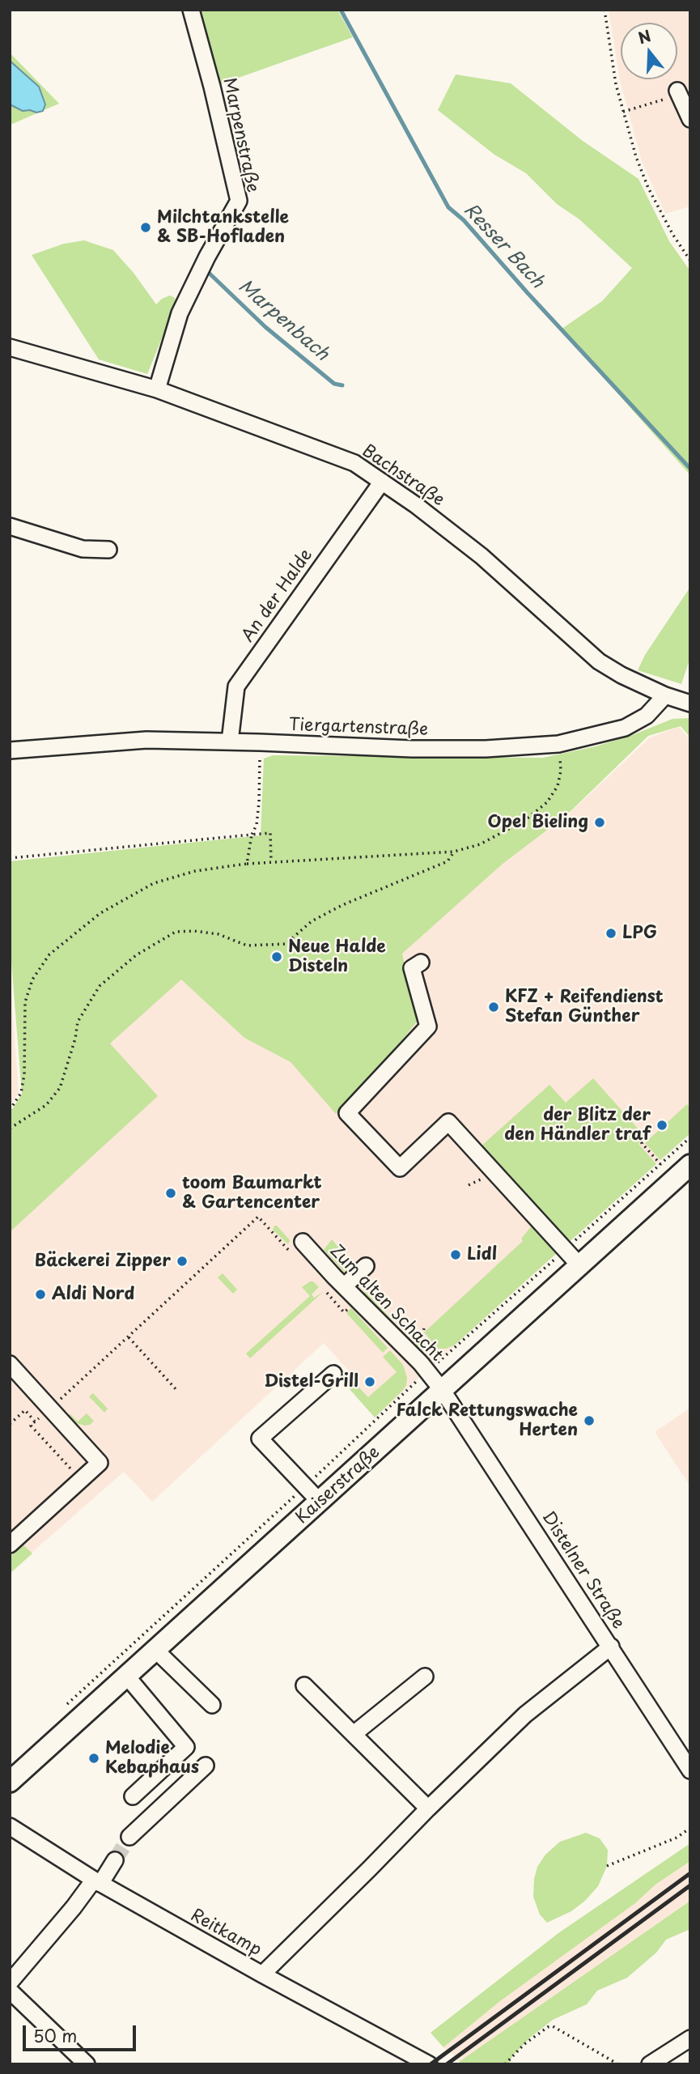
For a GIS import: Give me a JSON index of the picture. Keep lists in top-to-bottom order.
{
  "streets": {
    "main road": ["Kaiserstraße"],
    "street": [
      "Marpenstraße",
      "Bachstraße",
      "An der Halde",
      "Tiergartenstraße",
      "Zum alten Schacht",
      "Distelner Straße",
      "Reitkamp"
    ]
  },
  "crossings": [
    ["Marpenstraße", "Bachstraße"],
    ["Bachstraße", "An der Halde"],
    ["Bachstraße", "Tiergartenstraße"],
    ["An der Halde", "Tiergartenstraße"],
    ["Zum alten Schacht", "Kaiserstraße"],
    ["Zum alten Schacht", "Distelner Straße"],
    ["Kaiserstraße", "Distelner Straße"]
  ],
  "water": ["Resser Bach", "Marpenbach"],
  "places": [
    "Milchtankstelle & SB-Hofladen",
    "Opel Bieling",
    "LPG",
    "Neue Halde Disteln",
    "KFZ + Reifendienst Stefan Günther",
    "der Blitz der den Händler traf",
    "toom Baumarkt & Gartencenter",
    "Lidl",
    "Bäckerei Zipper",
    "Aldi Nord",
    "Distel-Grill",
    "Falck Rettungswache Herten",
    "Melodie Kebaphaus"
  ],
  "scale_bar": "50 m",
  "north": "top"
}
